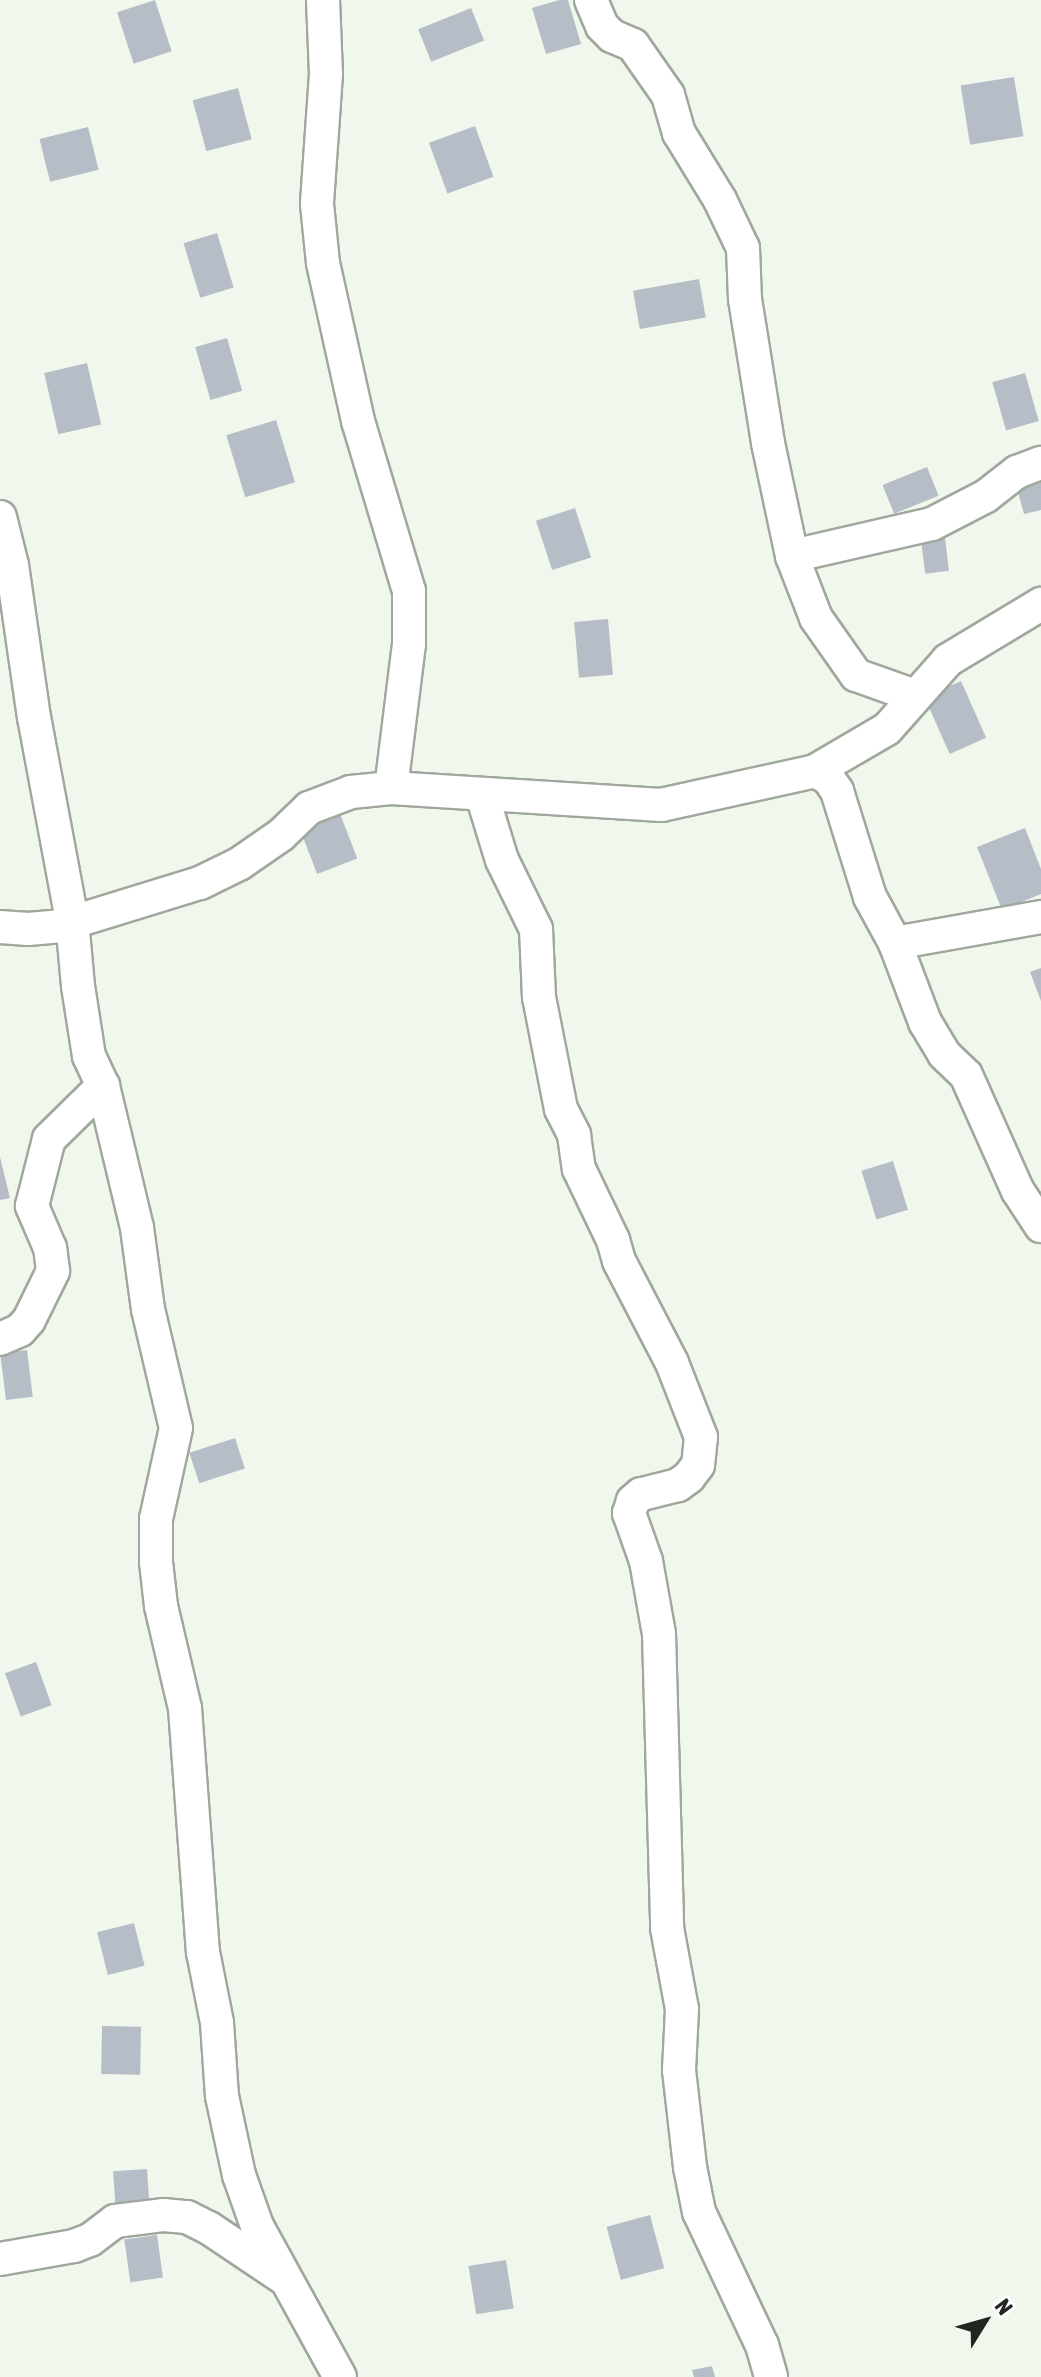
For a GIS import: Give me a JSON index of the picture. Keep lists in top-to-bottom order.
{
  "north": "top right"
}
